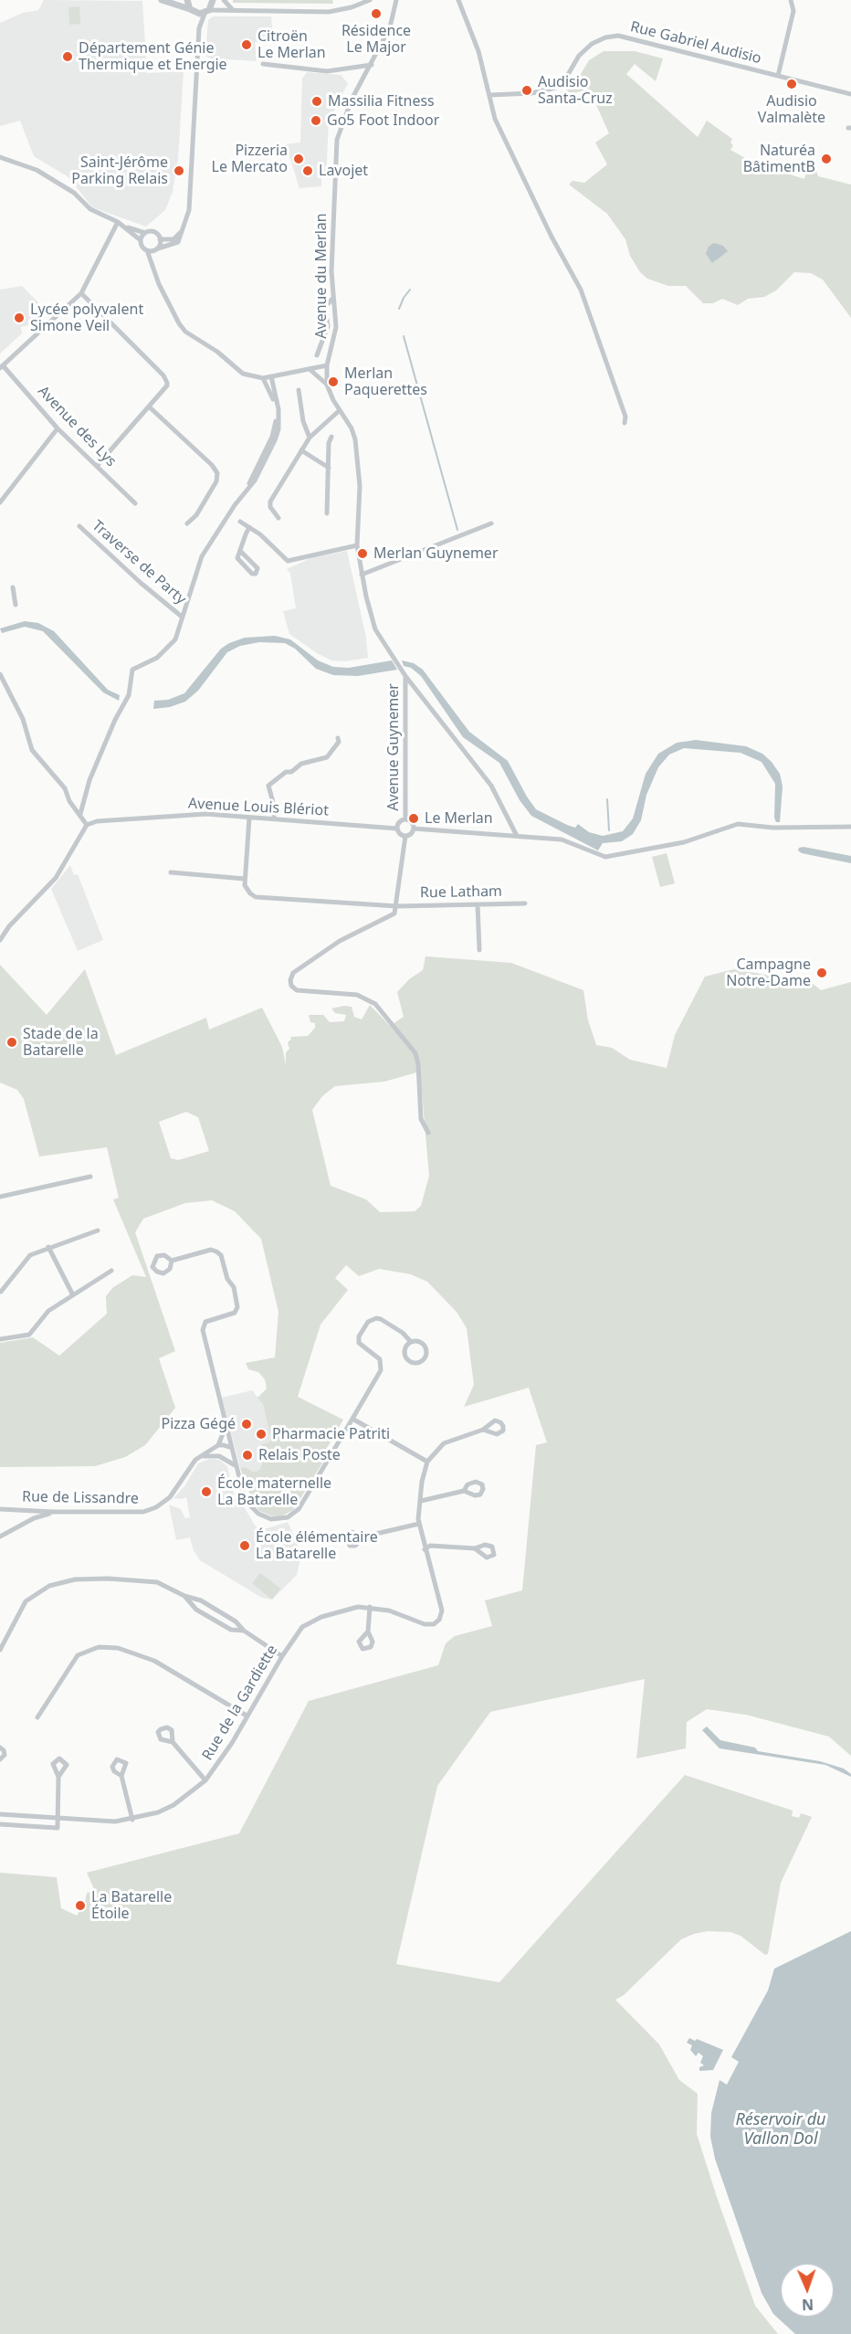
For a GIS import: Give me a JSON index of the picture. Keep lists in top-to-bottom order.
{
  "streets": {
    "street": [
      "Rue Gabriel Audisio",
      "Avenue du Merlan",
      "Avenue des Lys",
      "Traverse de Party",
      "Avenue Guynemer",
      "Avenue Louis Blériot",
      "Rue Latham",
      "Rue de Lissandre",
      "Rue de la Gardiette"
    ]
  },
  "crossings": [
    ["Avenue du Merlan", "Avenue Guynemer"],
    ["Avenue Guynemer", "Avenue Louis Blériot"]
  ],
  "water": ["Réservoir du Vallon Dol"],
  "places": [
    "Résidence Le Major",
    "Citroën Le Merlan",
    "Département Génie Thermique et Energie",
    "Audisio Valmalète",
    "Audisio Santa-Cruz",
    "Massilia Fitness",
    "Go5 Foot Indoor",
    "Pizzeria Le Mercato",
    "Naturéa BâtimentB",
    "Saint-Jérôme Parking Relais",
    "Lavojet",
    "Lycée polyvalent Simone Veil",
    "Merlan Paquerettes",
    "Merlan Guynemer",
    "Le Merlan",
    "Campagne Notre-Dame",
    "Stade de la Batarelle",
    "Pizza Gégé",
    "Pharmacie Patriti",
    "Relais Poste",
    "École maternelle La Batarelle",
    "École élémentaire La Batarelle",
    "La Batarelle Étoile"
  ],
  "north": "bottom"
}
